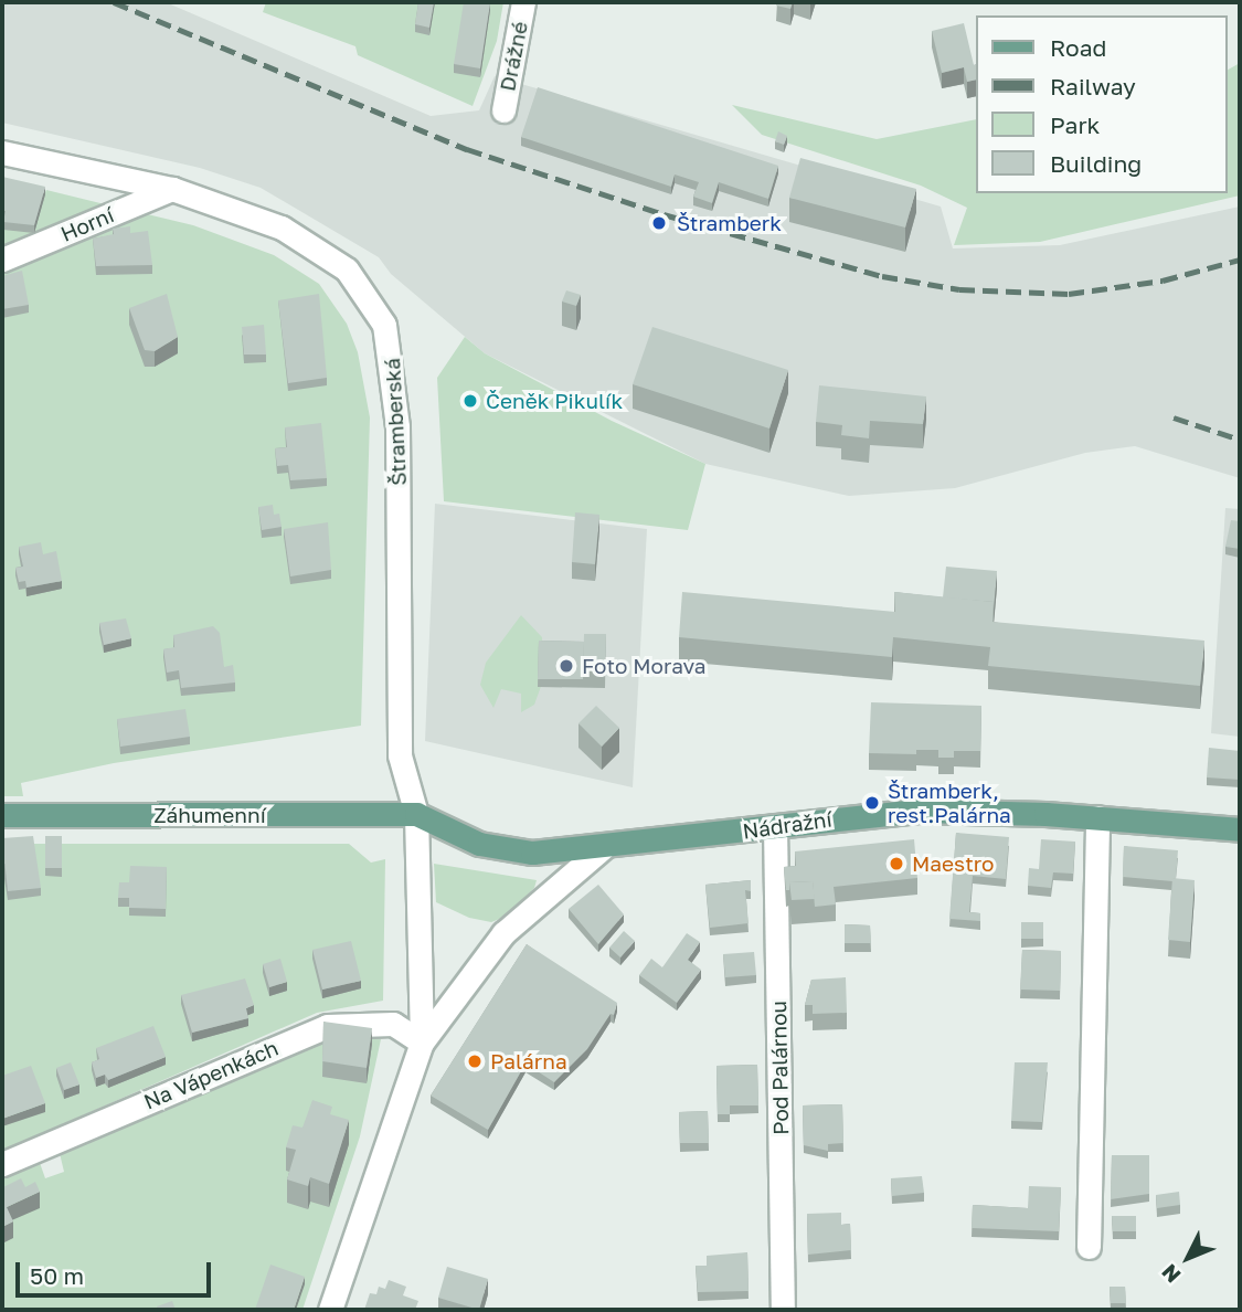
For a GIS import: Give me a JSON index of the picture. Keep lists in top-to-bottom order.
{
  "streets": {
    "main road": ["Záhumenní", "Nádražní"],
    "street": [
      "Drážné",
      "Horní",
      "Štramberská",
      "Pod Palárnou",
      "Na Vápenkách"
    ]
  },
  "crossings": [
    ["Horní", "Štramberská"],
    ["Štramberská", "Záhumenní"],
    ["Štramberská", "Nádražní"],
    ["Záhumenní", "Nádražní"],
    ["Nádražní", "Pod Palárnou"]
  ],
  "places": [
    "Štramberk",
    "Čeněk Pikulík",
    "Foto Morava",
    "Štramberk, rest.Palárna",
    "Maestro",
    "Palárna"
  ],
  "legend": [
    "Road",
    "Railway",
    "Park",
    "Building"
  ],
  "scale_bar": "50 m",
  "north": "bottom left"
}
